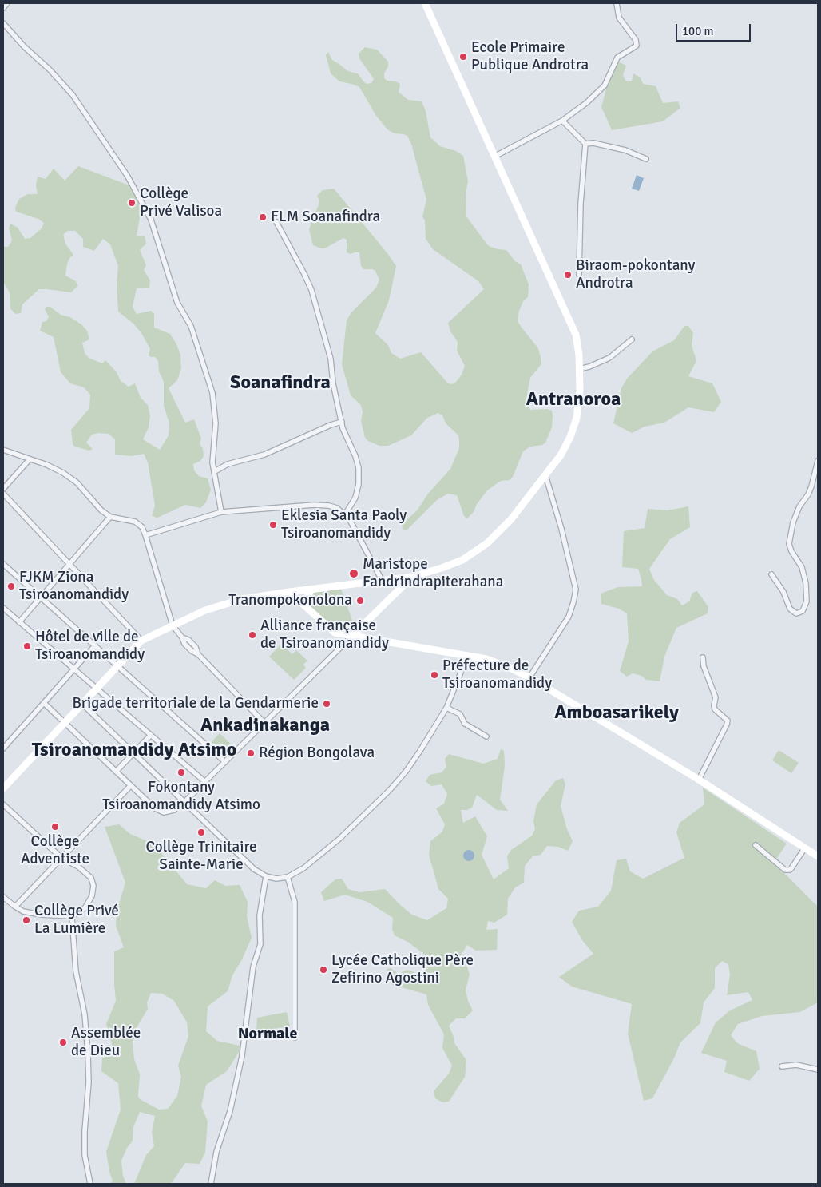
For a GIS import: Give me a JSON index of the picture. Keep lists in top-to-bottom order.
{
  "districts": [
    "Soanafindra",
    "Antranoroa",
    "Amboasarikely",
    "Ankadinakanga",
    "Tsiroanomandidy Atsimo",
    "Normale"
  ],
  "places": [
    "Ecole Primaire Publique Androtra",
    "Collège Privé Valisoa",
    "FLM Soanafindra",
    "Biraom-pokontany Androtra",
    "Eklesia Santa Paoly Tsiroanomandidy",
    "Maristope Fandrindrapiterahana",
    "FJKM Ziona Tsiroanomandidy",
    "Tranompokonolona",
    "Alliance française de Tsiroanomandidy",
    "Hôtel de ville de Tsiroanomandidy",
    "Préfecture de Tsiroanomandidy",
    "Brigade territoriale de la Gendarmerie",
    "Région Bongolava",
    "Fokontany Tsiroanomandidy Atsimo",
    "Collège Adventiste",
    "Collège Trinitaire Sainte-Marie",
    "Collège Privé La Lumière",
    "Lycée Catholique Père Zefirino Agostini",
    "Assemblée de Dieu"
  ],
  "scale_bar": "100 m"
}
